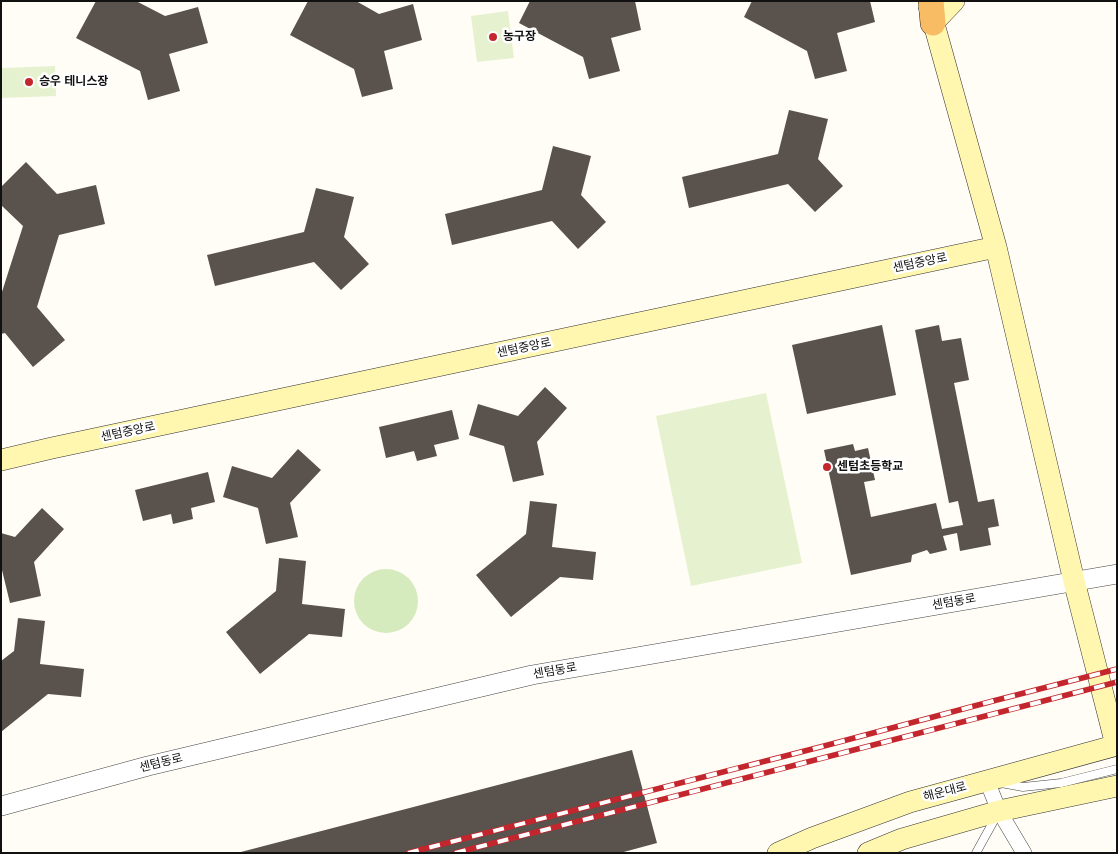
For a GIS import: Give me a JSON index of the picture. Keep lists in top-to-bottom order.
{
  "streets": {
    "main road": ["센텀중앙로", "해운대로"],
    "street": ["센텀동로"]
  },
  "places": ["농구장", "승우 테니스장", "센텀초등학교"]
}
